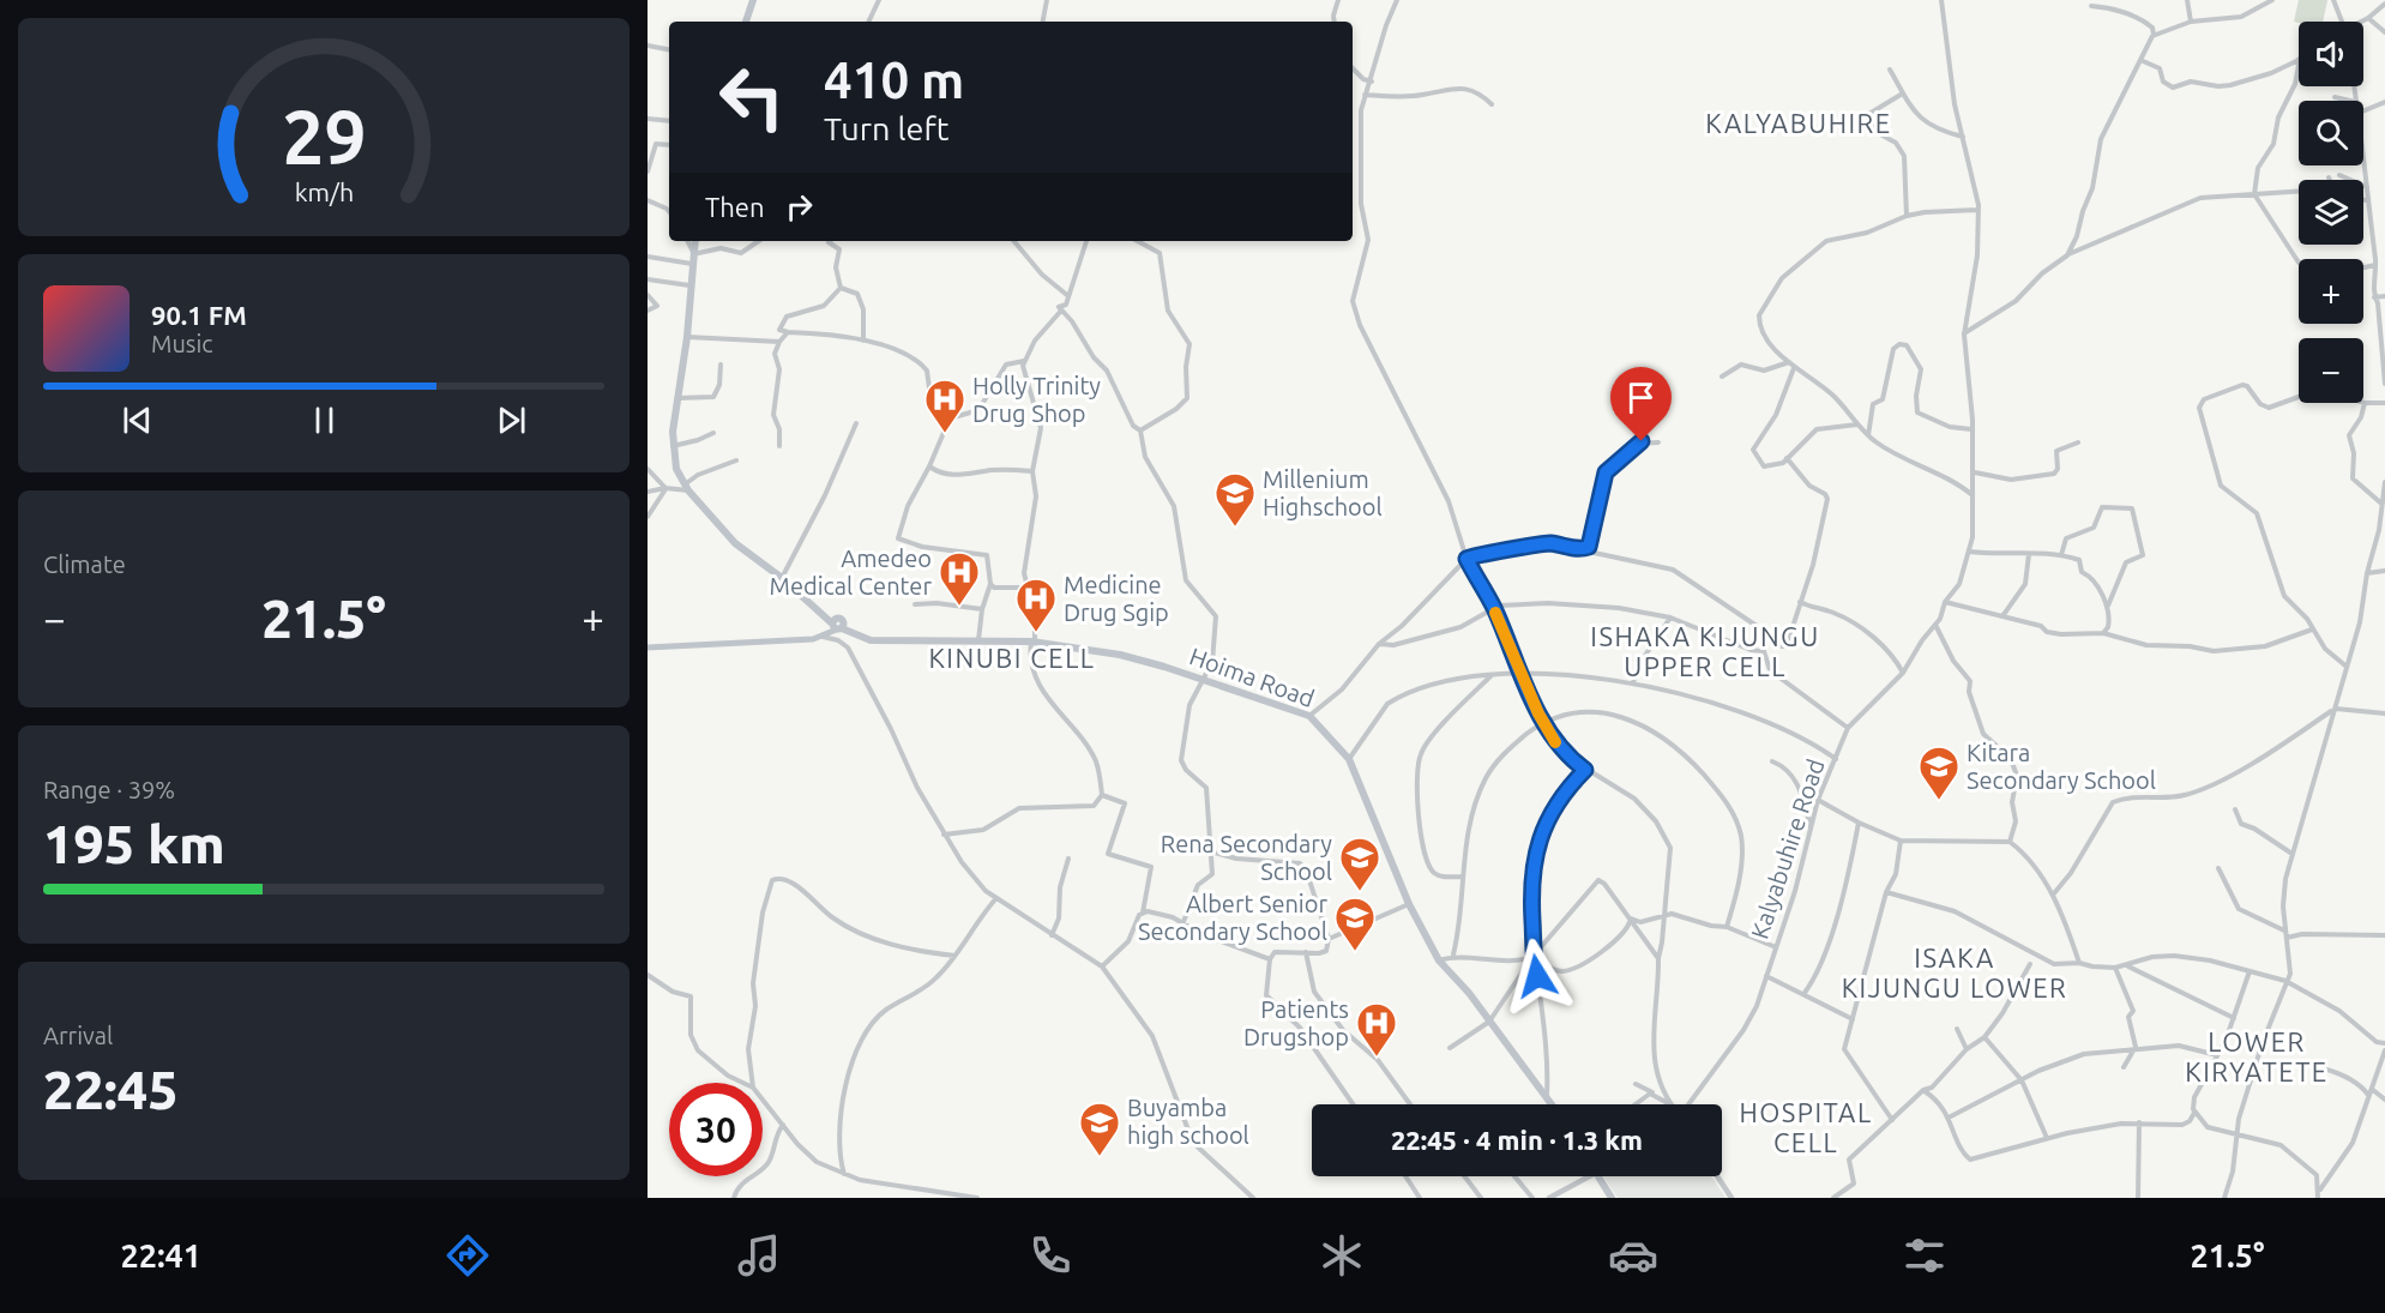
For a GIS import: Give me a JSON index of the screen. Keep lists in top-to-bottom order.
{
  "streets": {
    "main road": ["Hoima Road"],
    "street": ["Kalyabuhire Road"]
  },
  "districts": [
    "KALYABUHIRE",
    "ISHAKA KIJUNGU UPPER CELL",
    "KINUBI CELL",
    "ISAKA KIJUNGU LOWER",
    "LOWER KIRYATETE",
    "HOSPITAL CELL"
  ],
  "places": {
    "hospital": [
      "Holly Trinity Drug Shop",
      "Amedeo Medical Center",
      "Medicine Drug Sgip",
      "Patients Drugshop"
    ],
    "school or university": [
      "Millenium Highschool",
      "Kitara Secondary School",
      "Rena Secondary School",
      "Albert Senior Secondary School",
      "Buyamba high school"
    ]
  },
  "page": {
    "map_buttons": ["+", "−"],
    "turn": ["410 m", "Turn left"],
    "then": "Then",
    "song": ["90.1 FM", "Music"],
    "tile": [
      "Climate",
      ["Range · 39%", "195 km"],
      ["Arrival", "22:45"]
    ],
    "heat": ["−", "21.5°", "+"],
    "limit": "30",
    "trip": "22:45 · 4 min · 1.3 km",
    "tabs": ["22:41", "21.5°"],
    "gauge": ["29", "km/h"]
  }
}
